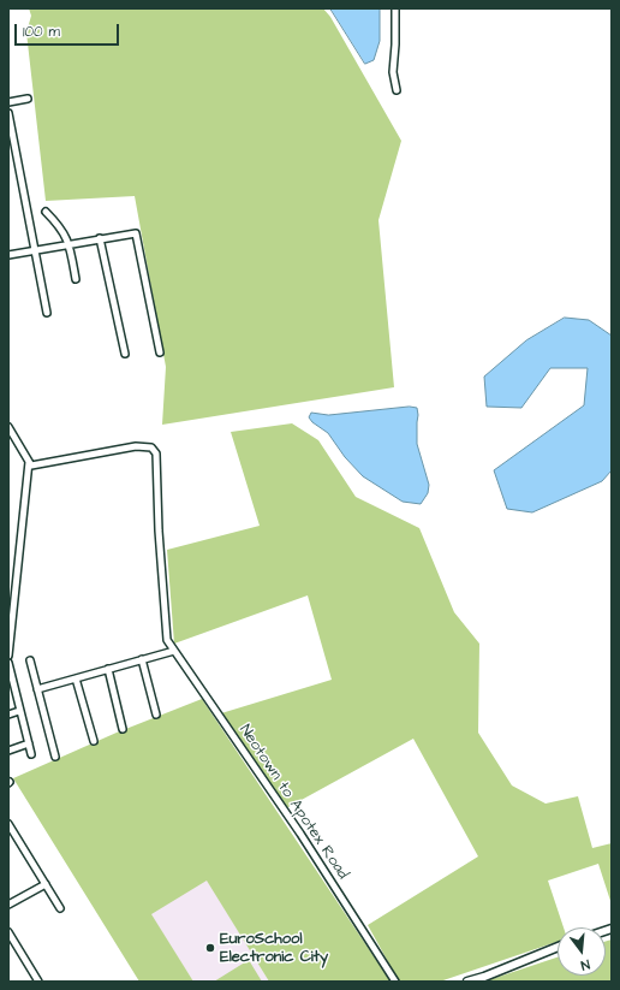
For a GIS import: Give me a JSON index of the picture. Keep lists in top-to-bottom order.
{
  "streets": {
    "street": ["Neotown to Apotex Road"]
  },
  "places": ["EuroSchool Electronic City"],
  "scale_bar": "100 m",
  "north": "bottom"
}
